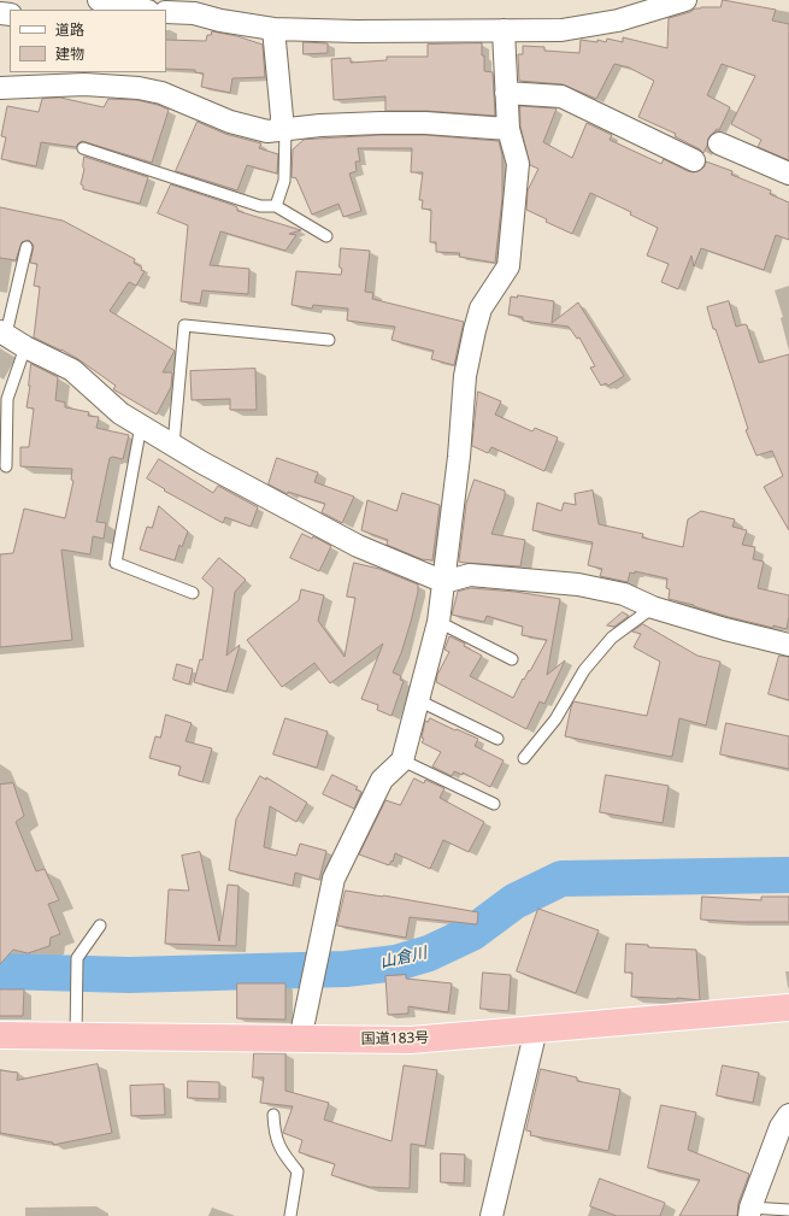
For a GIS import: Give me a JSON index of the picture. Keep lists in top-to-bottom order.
{
  "streets": {
    "highway": ["国道183号"]
  },
  "water": ["山倉川"],
  "legend": ["道路", "建物"]
}
